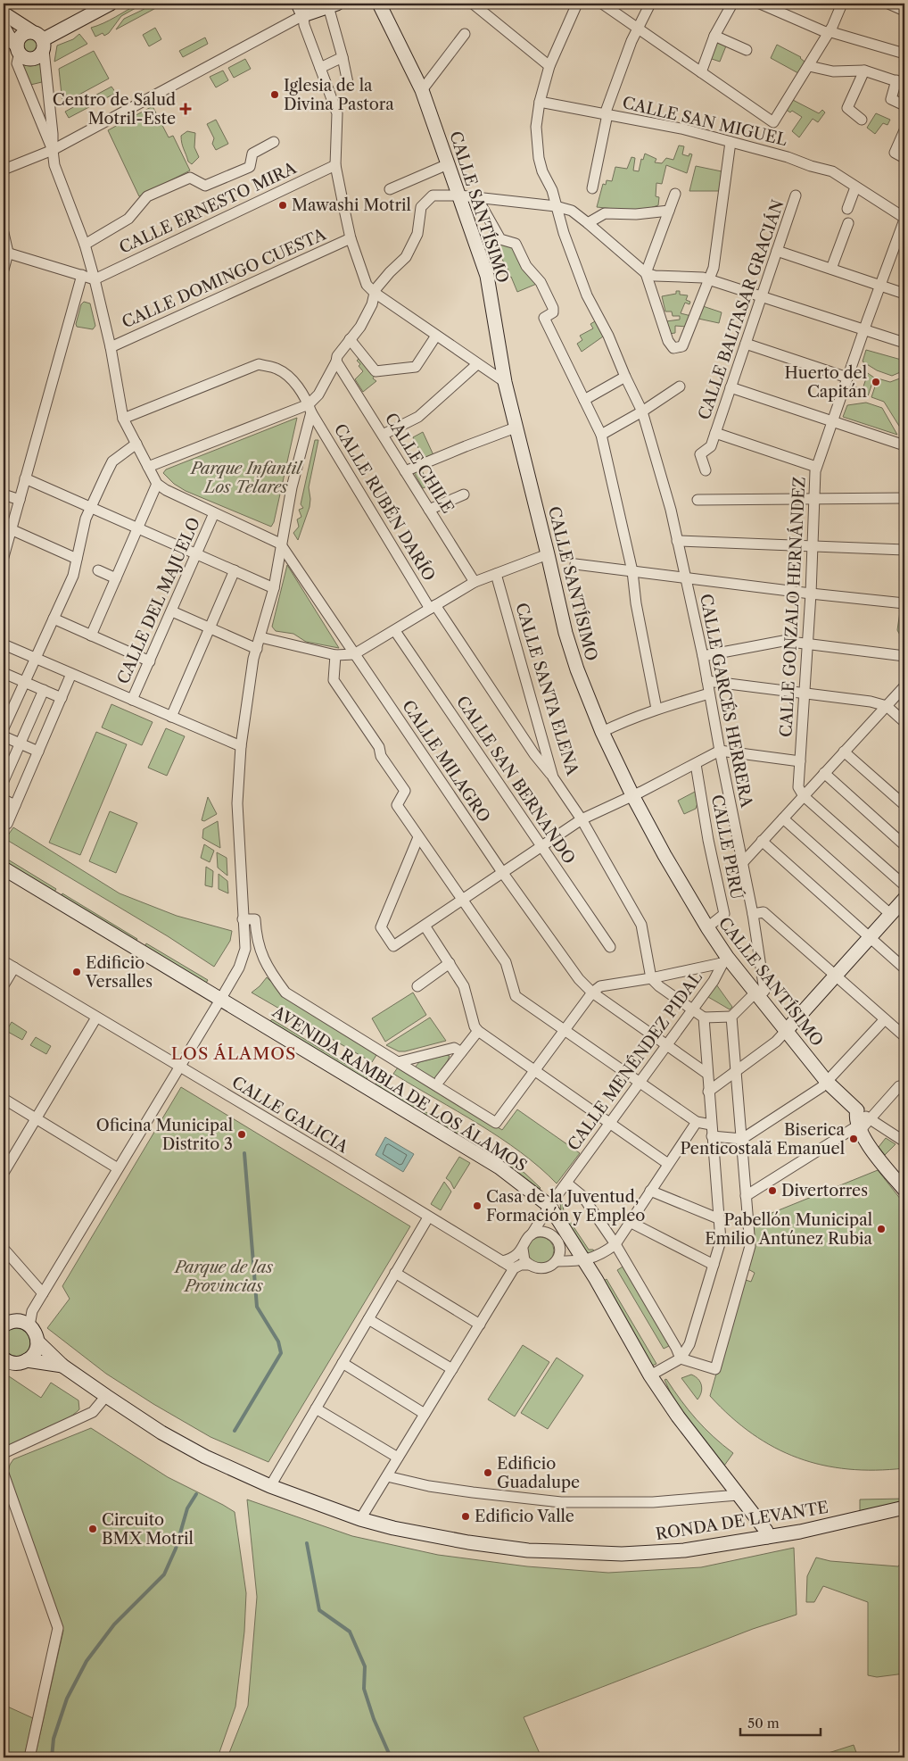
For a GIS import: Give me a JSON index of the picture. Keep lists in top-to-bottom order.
{
  "streets": {
    "main road": ["CALLE SANTÍSIMO", "AVENIDA RAMBLA DE LOS ÁLAMOS", "RONDA DE LEVANTE"],
    "street": [
      "CALLE SAN MIGUEL",
      "CALLE ERNESTO MIRA",
      "CALLE DOMINGO CUESTA",
      "CALLE BALTASAR GRACIÁN",
      "CALLE CHILE",
      "CALLE RUBÉN DARÍO",
      "CALLE DEL MAJUELO",
      "CALLE GONZALO HERNÁNDEZ",
      "CALLE SANTA ELENA",
      "CALLE GARCÉS HERRERA",
      "CALLE MILAGRO",
      "CALLE SAN BERNANDO",
      "CALLE PERÚ",
      "CALLE MENÉNDEZ PIDAL",
      "CALLE GALICIA"
    ]
  },
  "crossings": [
    ["CALLE SAN MIGUEL", "CALLE GONZALO HERNÁNDEZ"],
    ["CALLE SAN MIGUEL", "CALLE GARCÉS HERRERA"],
    ["CALLE SANTÍSIMO", "CALLE GARCÉS HERRERA"],
    ["CALLE SANTÍSIMO", "CALLE PERÚ"],
    ["CALLE SANTÍSIMO", "CALLE MENÉNDEZ PIDAL"],
    ["CALLE BALTASAR GRACIÁN", "CALLE GONZALO HERNÁNDEZ"],
    ["CALLE RUBÉN DARÍO", "CALLE SANTA ELENA"],
    ["CALLE MILAGRO", "CALLE MENÉNDEZ PIDAL"],
    ["CALLE MENÉNDEZ PIDAL", "AVENIDA RAMBLA DE LOS ÁLAMOS"],
    ["AVENIDA RAMBLA DE LOS ÁLAMOS", "RONDA DE LEVANTE"]
  ],
  "districts": ["LOS ÁLAMOS"],
  "parks": ["Parque Infantil Los Telares", "Parque de las Provincias"],
  "places": {
    "other": [
      "Iglesia de la Divina Pastora",
      "Mawashi Motril",
      "Huerto del Capitán",
      "Edificio Versalles",
      "Oficina Municipal Distrito 3",
      "Biserica Penticostală Emanuel",
      "Divertorres",
      "Casa de la Juventud, Formación y Empleo",
      "Pabellón Municipal Emilio Antúnez Rubia",
      "Edificio Guadalupe",
      "Edificio Valle",
      "Circuito BMX Motril"
    ],
    "health": ["Centro de Salud Motril-Este"]
  },
  "scale_bar": "50 m"
}
